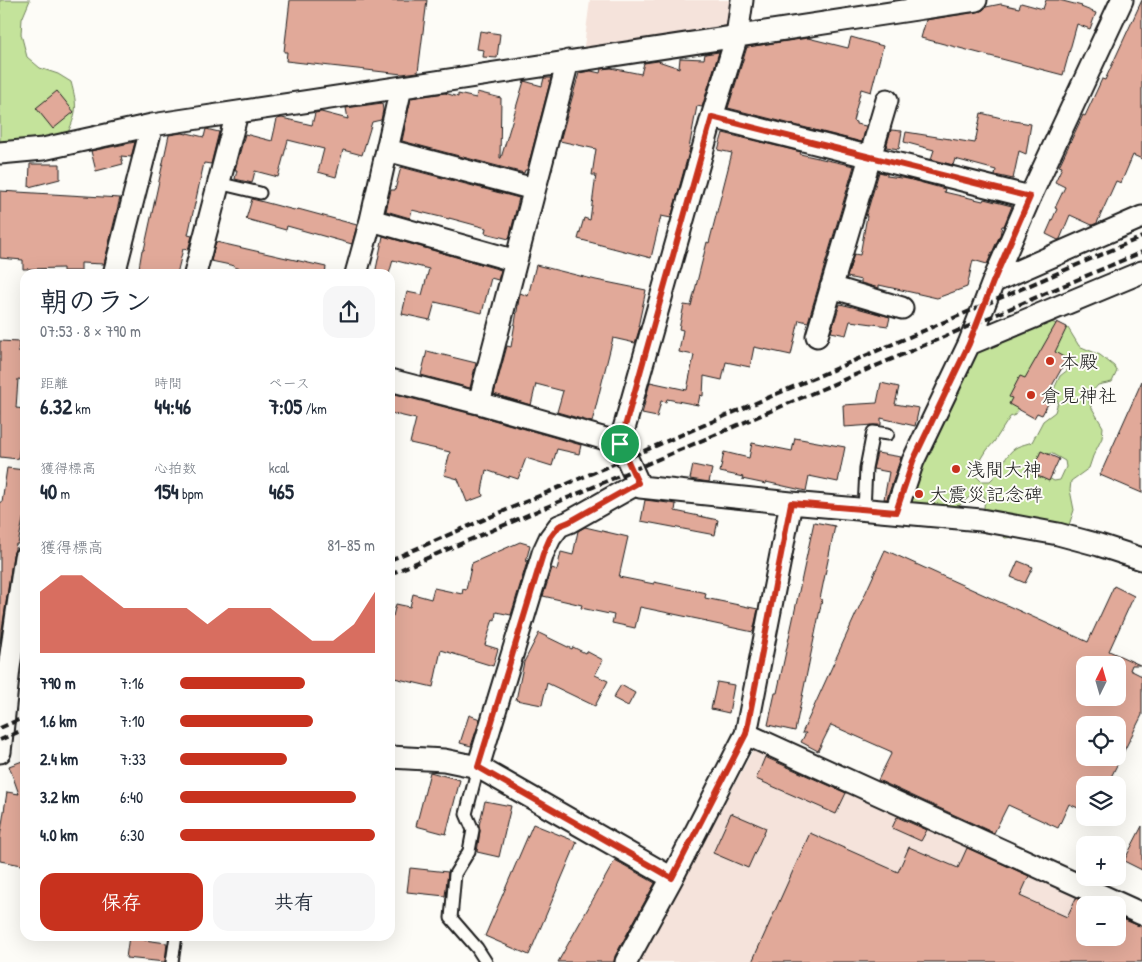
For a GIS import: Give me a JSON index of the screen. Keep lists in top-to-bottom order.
{
  "places": [
    "本殿",
    "倉見神社",
    "浅間大神",
    "大震災記念碑"
  ],
  "north": "top",
  "page": {
    "heading": ["朝のラン", "07:53 · 8 × 790 m"],
    "stats": [
      ["距離", "6.32 km"],
      ["時間", "44:46"],
      ["ペース", "7:05 /km"],
      ["獲得標高", "40 m"],
      ["心拍数", "154 bpm"],
      ["kcal", "465"]
    ],
    "chart": ["獲得標高", "81–85 m"],
    "map_buttons": ["+", "−"],
    "list": [
      {
        "name": "790 m",
        "note": "7:16"
      },
      {
        "name": "1.6 km",
        "note": "7:10"
      },
      {
        "name": "2.4 km",
        "note": "7:33"
      },
      {
        "name": "3.2 km",
        "note": "6:40"
      },
      {
        "name": "4.0 km",
        "note": "6:30"
      }
    ],
    "buttons": ["保存", "共有"]
  }
}
